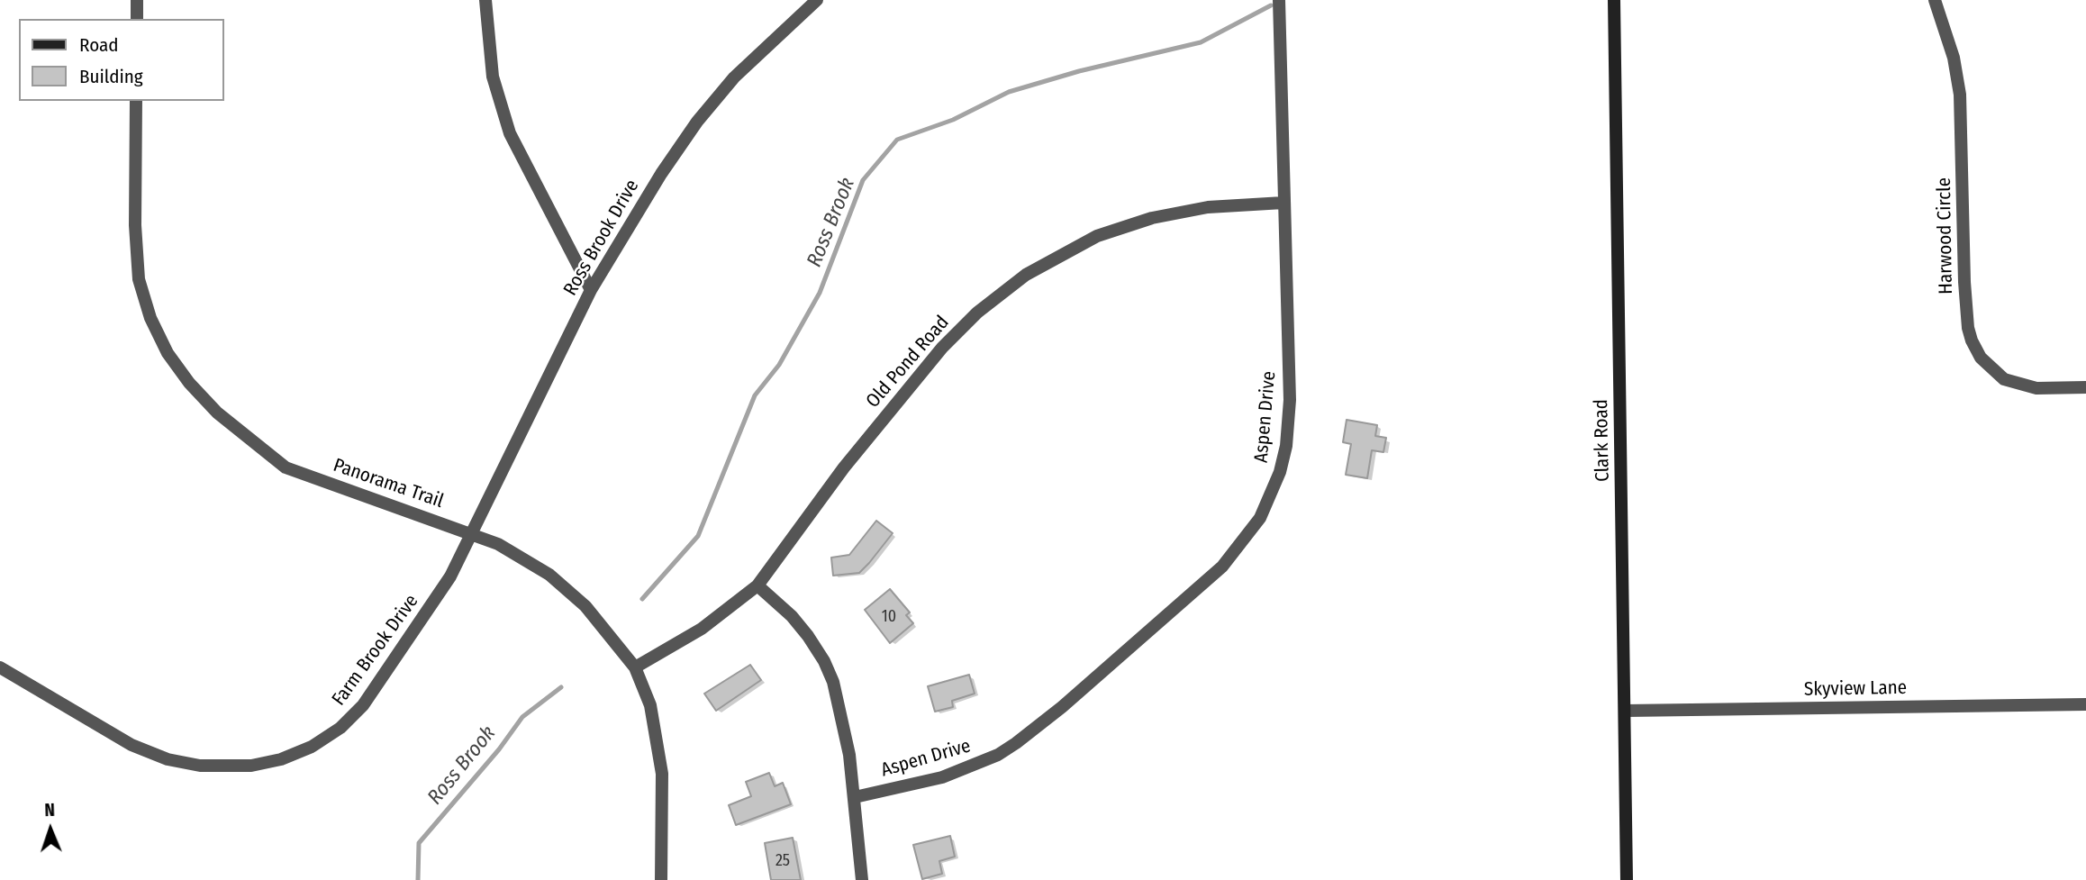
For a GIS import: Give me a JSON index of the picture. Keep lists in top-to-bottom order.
{
  "streets": {
    "street": [
      "Harwood Circle",
      "Ross Brook Drive",
      "Old Pond Road",
      "Aspen Drive",
      "Clark Road",
      "Panorama Trail",
      "Farm Brook Drive",
      "Skyview Lane"
    ]
  },
  "crossings": [
    ["Ross Brook Drive", "Panorama Trail"],
    ["Ross Brook Drive", "Farm Brook Drive"],
    ["Old Pond Road", "Aspen Drive"],
    ["Old Pond Road", "Panorama Trail"],
    ["Clark Road", "Skyview Lane"],
    ["Panorama Trail", "Farm Brook Drive"]
  ],
  "water": ["Ross Brook"],
  "house_numbers": ["10", "25"],
  "legend": ["Road", "Building"],
  "north": "top"
}
